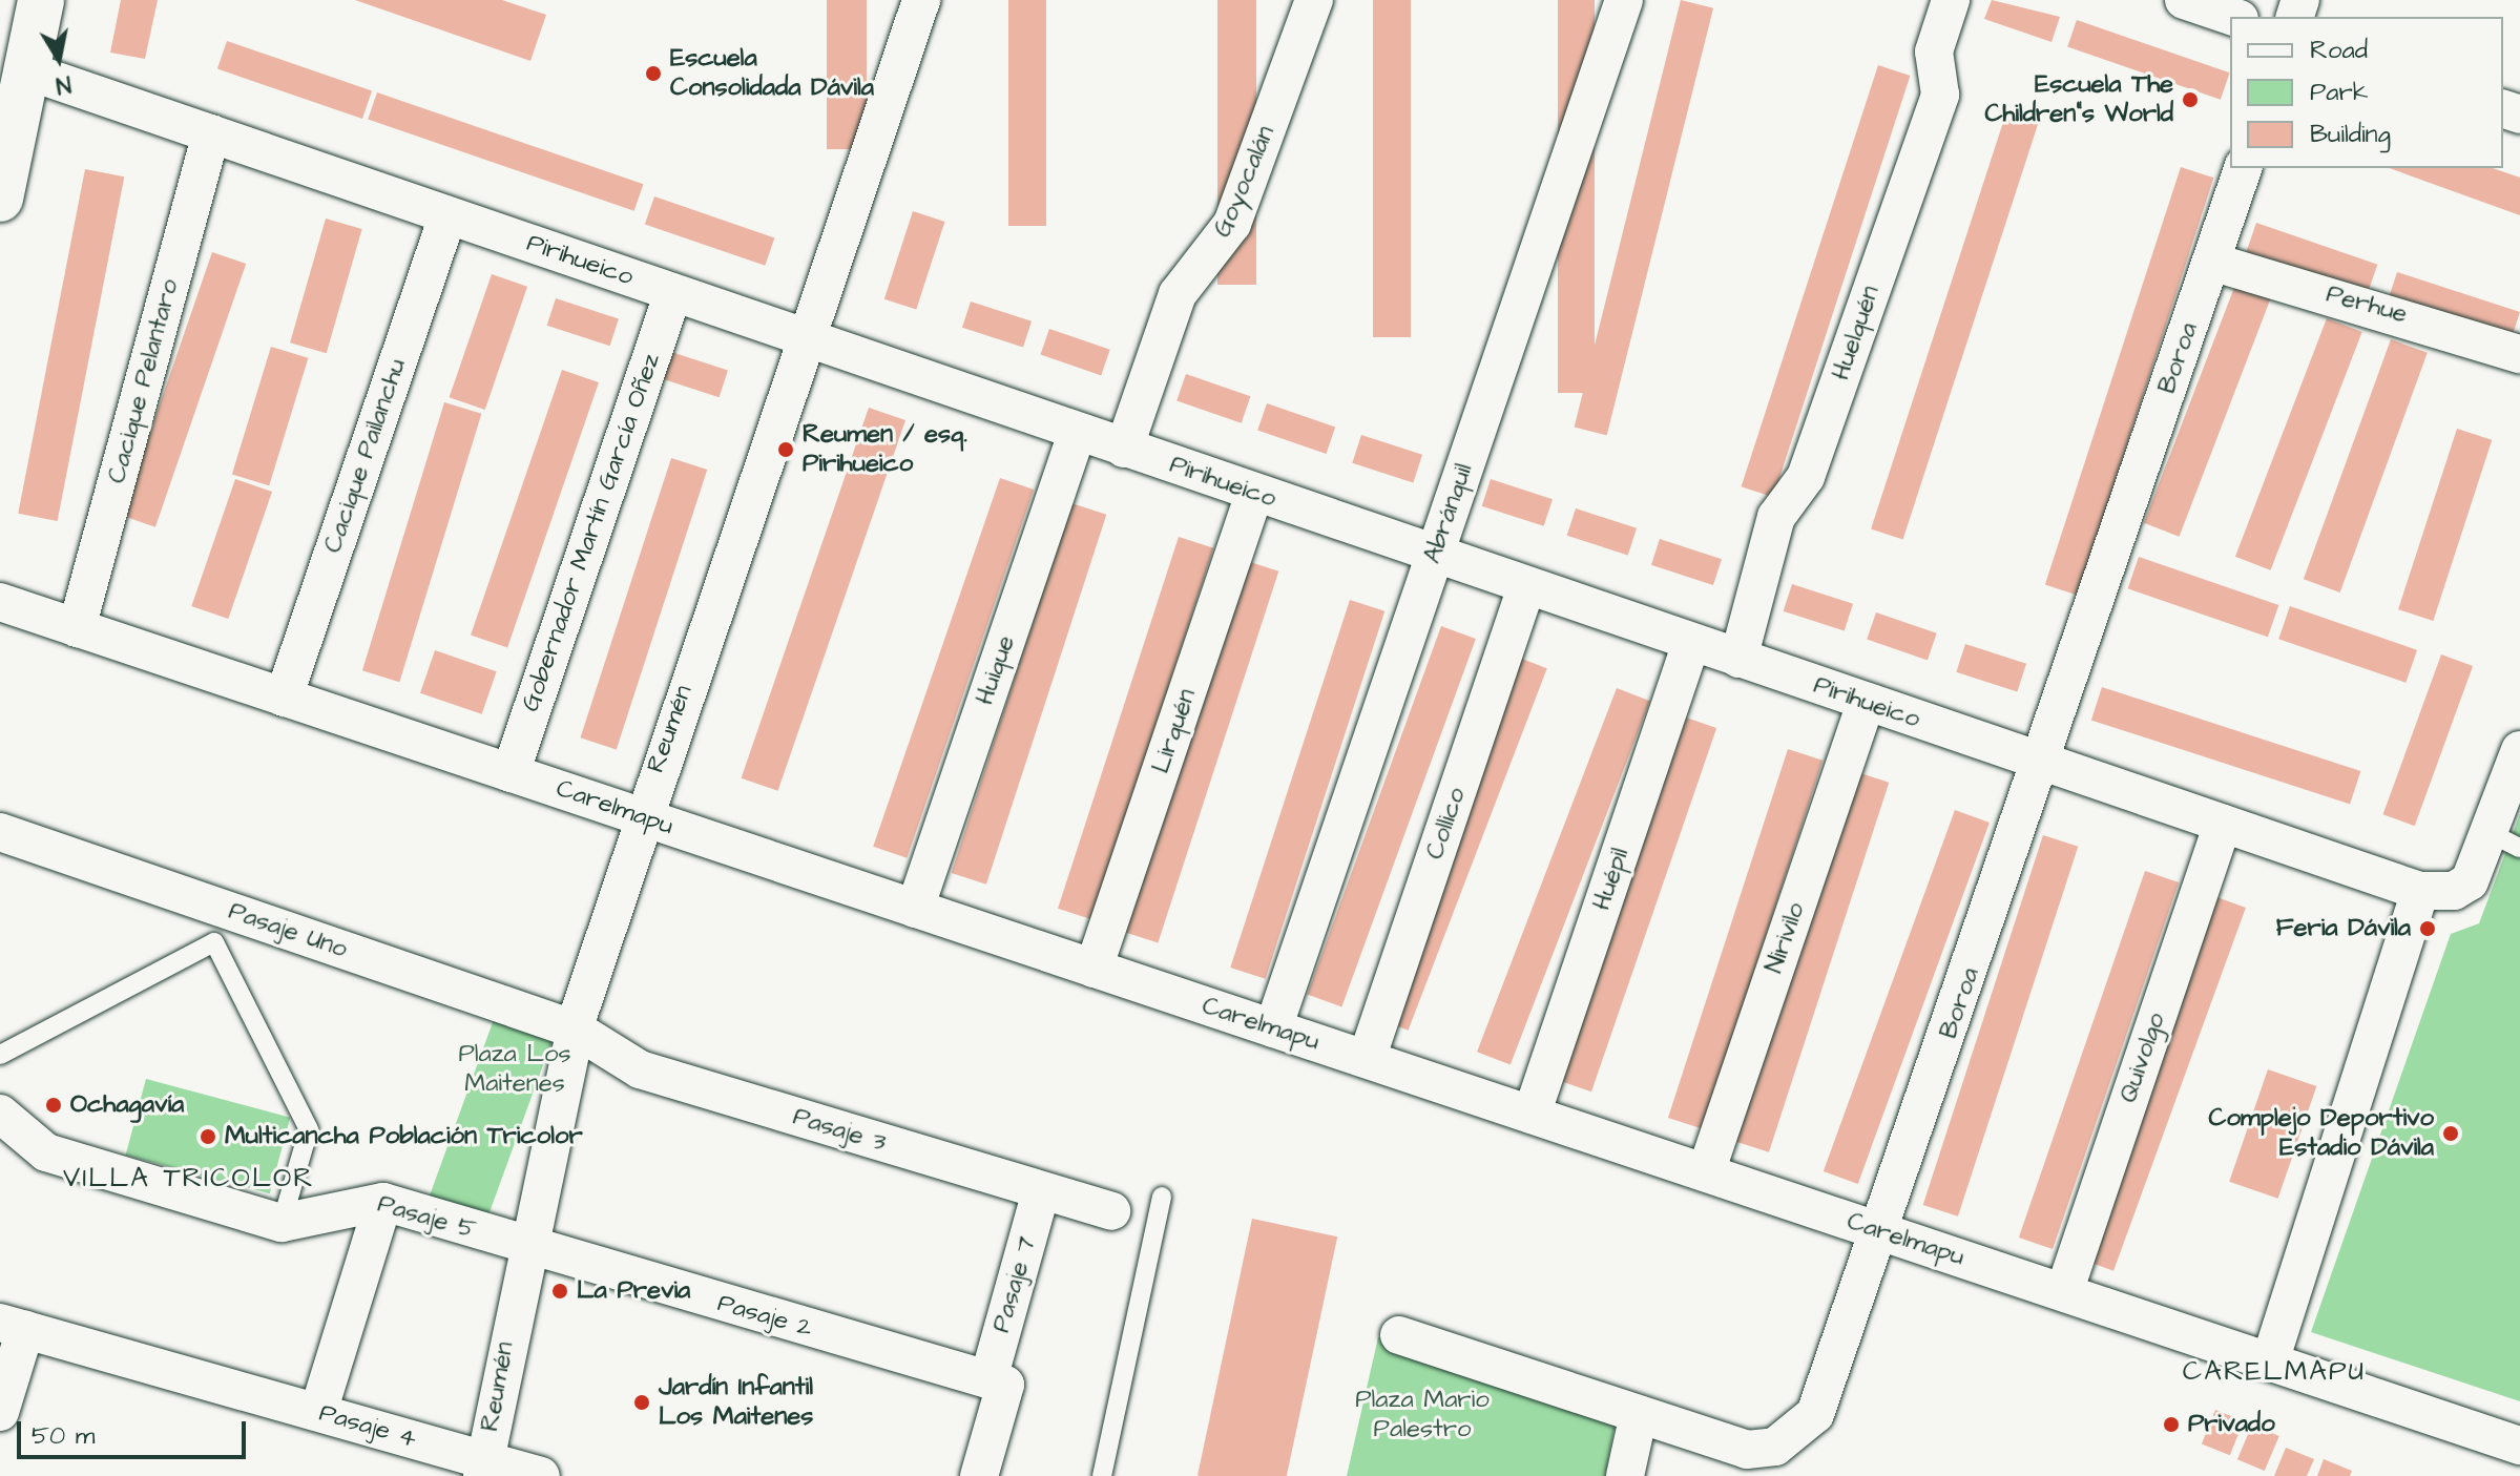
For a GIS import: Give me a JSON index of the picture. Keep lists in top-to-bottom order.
{
  "streets": {
    "street": [
      "Goyocalán",
      "Pirihueico",
      "Perhue",
      "Huelquén",
      "Boroa",
      "Cacique Pelantaro",
      "Cacique Pailanchu",
      "Abránquil",
      "Gobernador Martín García Oñez",
      "Huique",
      "Reumén",
      "Lirquén",
      "Carelmapu",
      "Collico",
      "Huépil",
      "Pasaje Uno",
      "Nirivilo",
      "Quivolgo",
      "Pasaje 3",
      "Pasaje 5",
      "Pasaje 7",
      "Pasaje 2",
      "Pasaje 4"
    ]
  },
  "crossings": [
    ["Goyocalán", "Pirihueico"],
    ["Pirihueico", "Huelquén"],
    ["Pirihueico", "Boroa"],
    ["Pirihueico", "Cacique Pelantaro"],
    ["Pirihueico", "Cacique Pailanchu"],
    ["Pirihueico", "Abránquil"],
    ["Pirihueico", "Gobernador Martín García Oñez"],
    ["Pirihueico", "Huique"],
    ["Pirihueico", "Reumén"],
    ["Pirihueico", "Lirquén"],
    ["Pirihueico", "Collico"],
    ["Pirihueico", "Huépil"],
    ["Pirihueico", "Nirivilo"],
    ["Pirihueico", "Quivolgo"],
    ["Perhue", "Boroa"],
    ["Boroa", "Carelmapu"],
    ["Cacique Pelantaro", "Carelmapu"],
    ["Cacique Pailanchu", "Carelmapu"],
    ["Abránquil", "Carelmapu"],
    ["Gobernador Martín García Oñez", "Carelmapu"],
    ["Huique", "Carelmapu"],
    ["Reumén", "Carelmapu"],
    ["Reumén", "Pasaje Uno"],
    ["Reumén", "Pasaje 3"],
    ["Reumén", "Pasaje 5"],
    ["Reumén", "Pasaje 2"],
    ["Reumén", "Pasaje 4"],
    ["Lirquén", "Carelmapu"],
    ["Carelmapu", "Collico"],
    ["Carelmapu", "Huépil"],
    ["Carelmapu", "Nirivilo"],
    ["Carelmapu", "Quivolgo"],
    ["Pasaje Uno", "Pasaje 3"],
    ["Pasaje 3", "Pasaje 7"],
    ["Pasaje 5", "Pasaje 2"],
    ["Pasaje 7", "Pasaje 2"]
  ],
  "districts": ["VILLA TRICOLOR", "CARELMAPU"],
  "parks": ["Plaza Los Maitenes", "Plaza Mario Palestro"],
  "places": [
    "Escuela Consolidada Dávila",
    "Escuela The Children\"s World",
    "Reumen / esq. Pirihueico",
    "Feria Dávila",
    "Ochagavía",
    "Complejo Deportivo Estadio Dávila",
    "Multicancha Población Tricolor",
    "La Previa",
    "Jardín Infantil Los Maitenes",
    "Privado"
  ],
  "legend": ["Road", "Park", "Building"],
  "scale_bar": "50 m",
  "north": "bottom"
}
